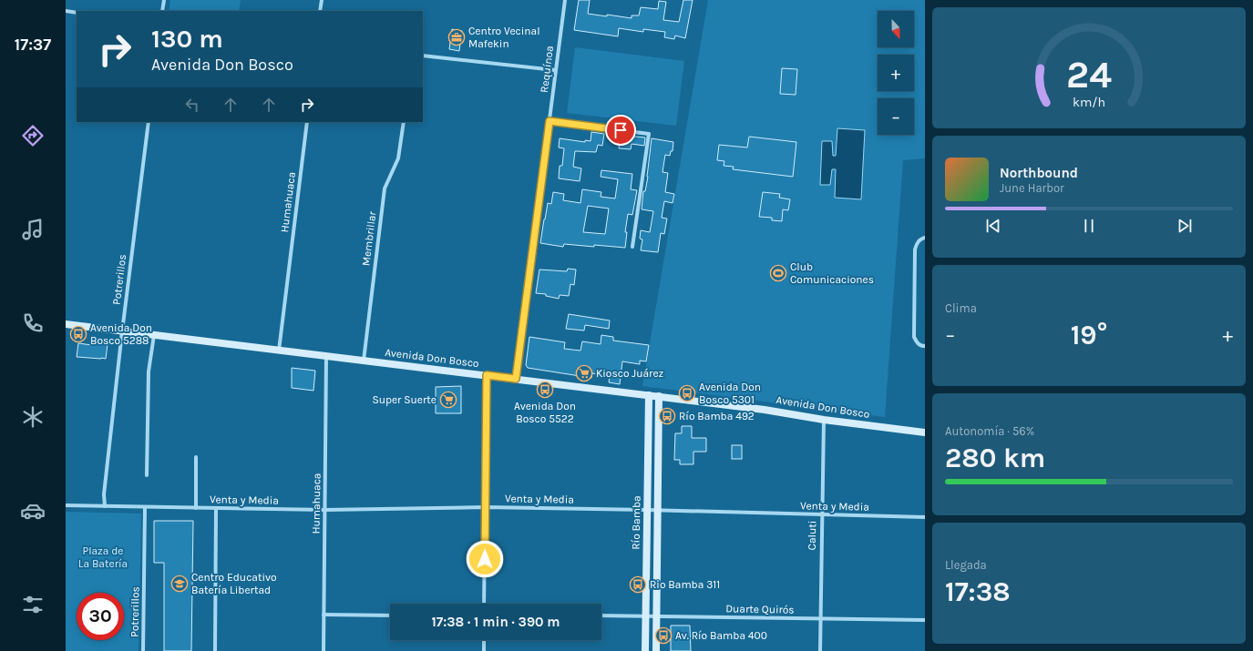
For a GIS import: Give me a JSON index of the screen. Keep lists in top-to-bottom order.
{
  "streets": {
    "main road": ["Avenida Don Bosco", "Río Bamba"],
    "street": [
      "Requínoa",
      "Humahuaca",
      "Membrillar",
      "Potrerillos",
      "Venta y Media",
      "Caluti",
      "Duarte Quirós"
    ]
  },
  "crossings": [
    ["Requínoa", "Avenida Don Bosco"],
    ["Humahuaca", "Avenida Don Bosco"],
    ["Humahuaca", "Venta y Media"],
    ["Membrillar", "Avenida Don Bosco"],
    ["Potrerillos", "Avenida Don Bosco"],
    ["Potrerillos", "Venta y Media"],
    ["Avenida Don Bosco", "Río Bamba"],
    ["Avenida Don Bosco", "Caluti"],
    ["Venta y Media", "Río Bamba"],
    ["Venta y Media", "Caluti"],
    ["Río Bamba", "Duarte Quirós"],
    ["Caluti", "Duarte Quirós"]
  ],
  "parks": ["Plaza de La Batería"],
  "places": {
    "office": ["Centro Vecinal Mafekin"],
    "sports": ["Club Comunicaciones"],
    "bus stop": [
      "Avenida Don Bosco 5288",
      "Avenida Don Bosco 5522",
      "Avenida Don Bosco 5301",
      "Río Bamba 492",
      "Rio Bamba 311",
      "Av. Río Bamba 400"
    ],
    "supermarket": ["Kiosco Juárez", "Super Suerte"],
    "school or university": ["Centro Educativo Batería Libertad"]
  },
  "north": "bottom",
  "page": {
    "tabs": "17:37",
    "map_buttons": ["+", "−"],
    "turn": ["130 m", "Avenida Don Bosco"],
    "song": ["Northbound", "June Harbor"],
    "tile": [
      "Clima",
      ["Autonomía · 56%", "280 km"],
      ["Llegada", "17:38"]
    ],
    "heat": ["−", "19°", "+"],
    "limit": "30",
    "trip": "17:38 · 1 min · 390 m",
    "gauge": ["24", "km/h"]
  }
}
